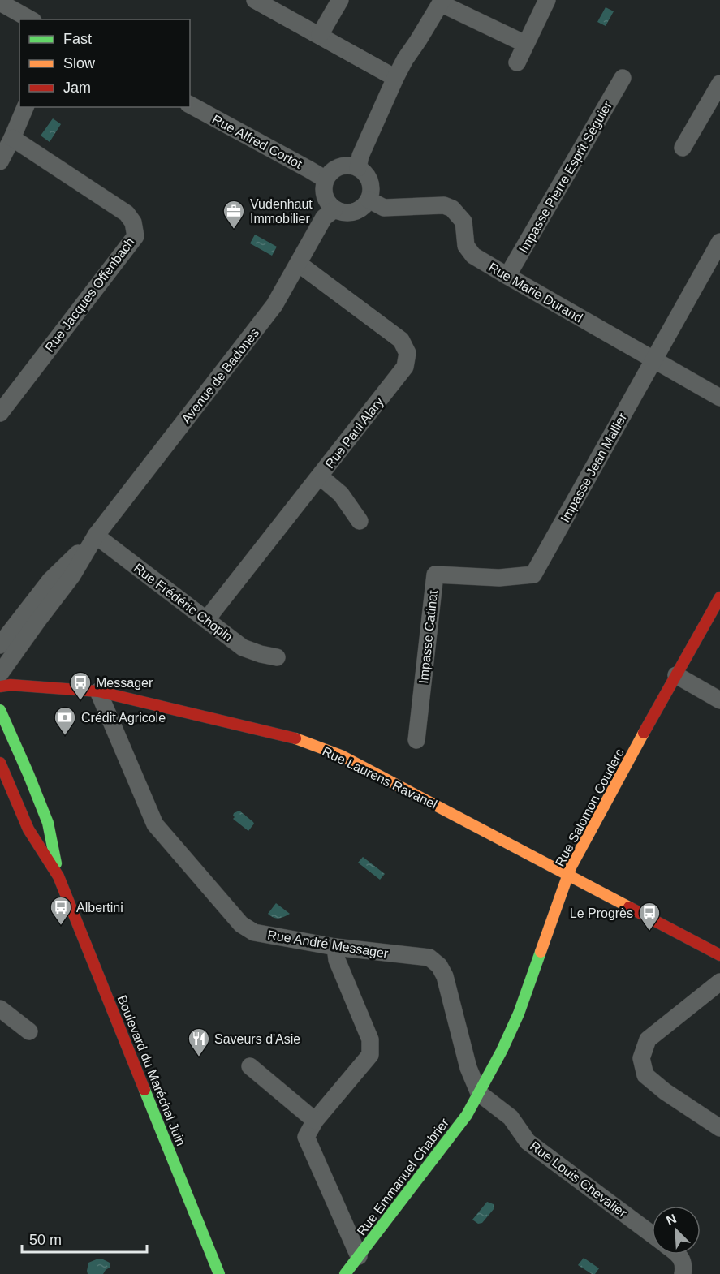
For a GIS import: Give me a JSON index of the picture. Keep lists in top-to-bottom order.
{
  "streets": {
    "street": [
      "Rue Alfred Cortot",
      "Impasse Pierre Esprit Séguier",
      "Rue Marie Durand",
      "Rue Jacques Offenbach",
      "Avenue de Badones",
      "Rue Paul Alary",
      "Impasse Jean Mallier",
      "Rue Frédéric Chopin",
      "Impasse Catinat",
      "Rue Laurens Ravanel",
      "Rue Salomon Couderc",
      "Rue André Messager",
      "Boulevard du Maréchal Juin",
      "Rue Emmanuel Chabrier",
      "Rue Louis Chevalier"
    ]
  },
  "crossings": [
    ["Rue Alfred Cortot", "Rue Marie Durand"],
    ["Rue Alfred Cortot", "Avenue de Badones"],
    ["Impasse Pierre Esprit Séguier", "Rue Marie Durand"],
    ["Rue Marie Durand", "Avenue de Badones"],
    ["Rue Marie Durand", "Impasse Jean Mallier"],
    ["Avenue de Badones", "Rue Paul Alary"],
    ["Avenue de Badones", "Rue Frédéric Chopin"],
    ["Avenue de Badones", "Rue Laurens Ravanel"],
    ["Rue Paul Alary", "Rue Frédéric Chopin"],
    ["Impasse Jean Mallier", "Impasse Catinat"],
    ["Rue Laurens Ravanel", "Rue Salomon Couderc"],
    ["Rue Laurens Ravanel", "Rue André Messager"],
    ["Rue Salomon Couderc", "Rue André Messager"],
    ["Rue Salomon Couderc", "Rue Emmanuel Chabrier"],
    ["Rue Salomon Couderc", "Rue Louis Chevalier"],
    ["Rue André Messager", "Rue Emmanuel Chabrier"],
    ["Rue André Messager", "Rue Louis Chevalier"],
    ["Rue Emmanuel Chabrier", "Rue Louis Chevalier"]
  ],
  "places": {
    "office": ["Vudenhaut Immobilier"],
    "bus stop": ["Messager", "Albertini", "Le Progrès"],
    "bank": ["Crédit Agricole"],
    "restaurant": ["Saveurs d'Asie"]
  },
  "legend": ["Fast", "Slow", "Jam"],
  "scale_bar": "50 m",
  "north": "top left"
}
